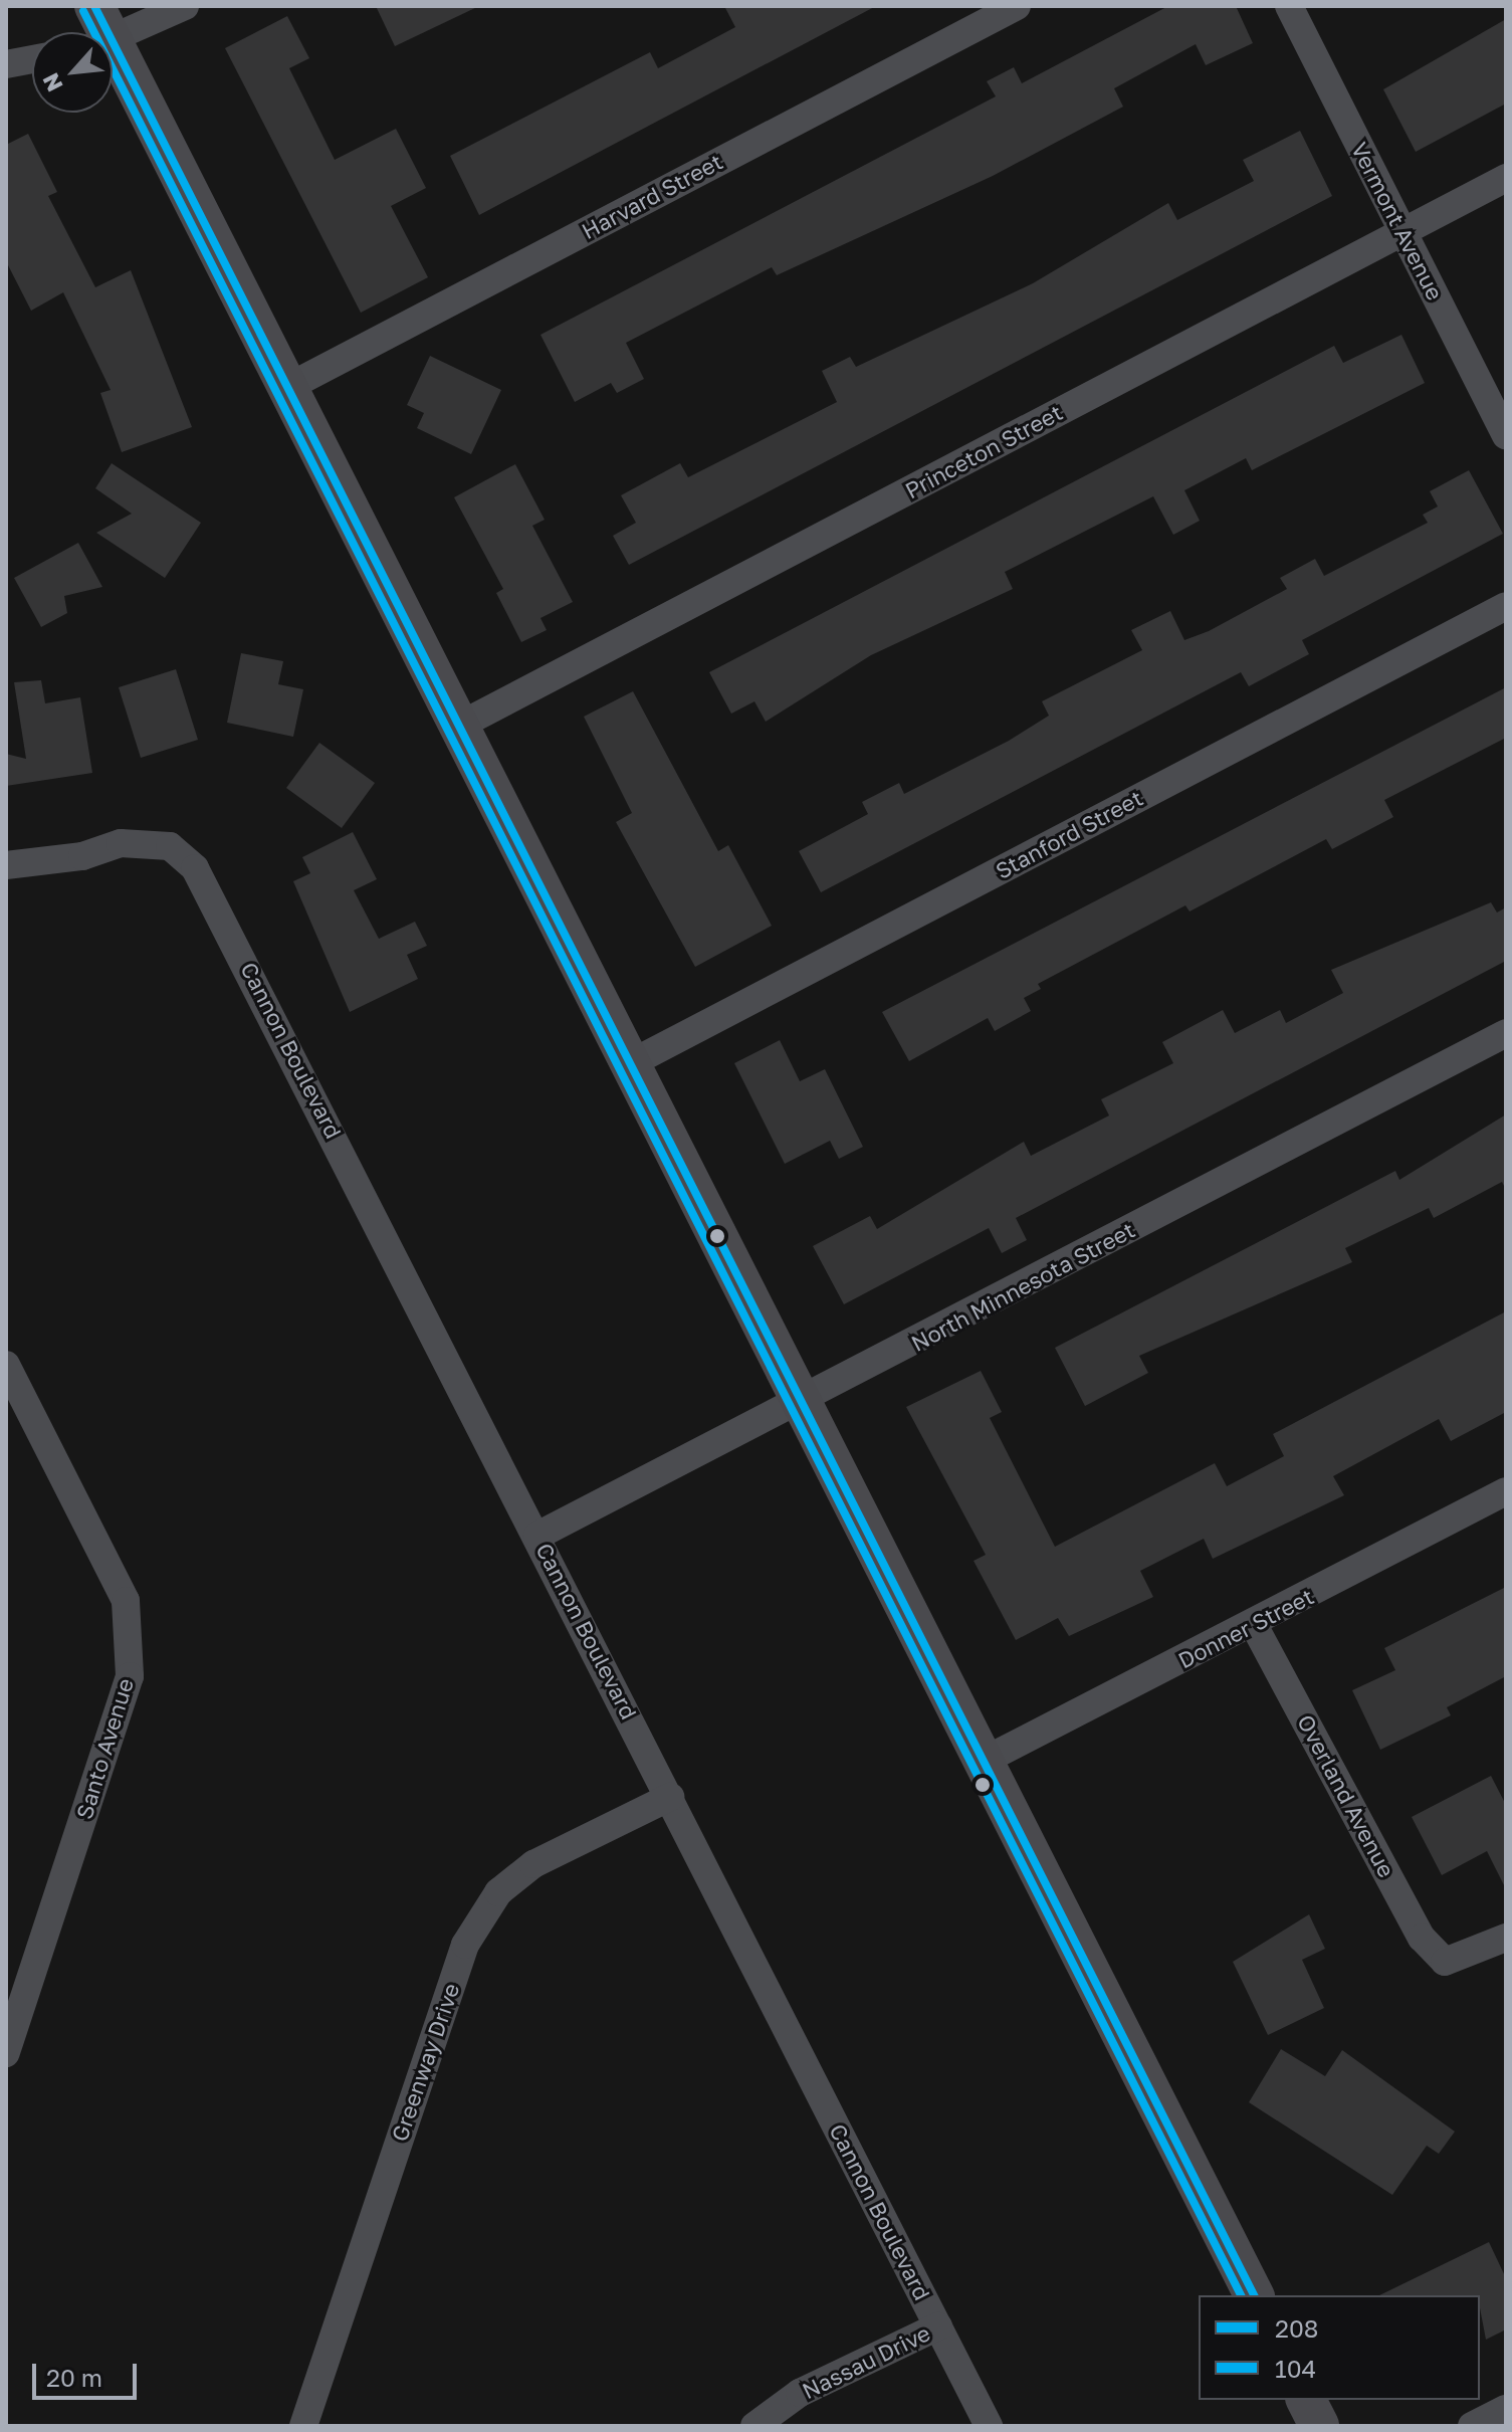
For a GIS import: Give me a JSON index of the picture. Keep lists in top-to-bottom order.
{
  "streets": {
    "street": [
      "Harvard Street",
      "Vermont Avenue",
      "Princeton Street",
      "Stanford Street",
      "Cannon Boulevard",
      "North Minnesota Street",
      "Donner Street",
      "Santo Avenue",
      "Overland Avenue",
      "Greenway Drive",
      "Nassau Drive"
    ]
  },
  "crossings": [
    ["Vermont Avenue", "Princeton Street"],
    ["Cannon Boulevard", "North Minnesota Street"],
    ["Cannon Boulevard", "Greenway Drive"],
    ["Cannon Boulevard", "Nassau Drive"],
    ["Donner Street", "Overland Avenue"]
  ],
  "lines": ["transit line 208", "transit line 104"],
  "legend": ["208", "104"],
  "scale_bar": "20 m",
  "north": "bottom left"
}
